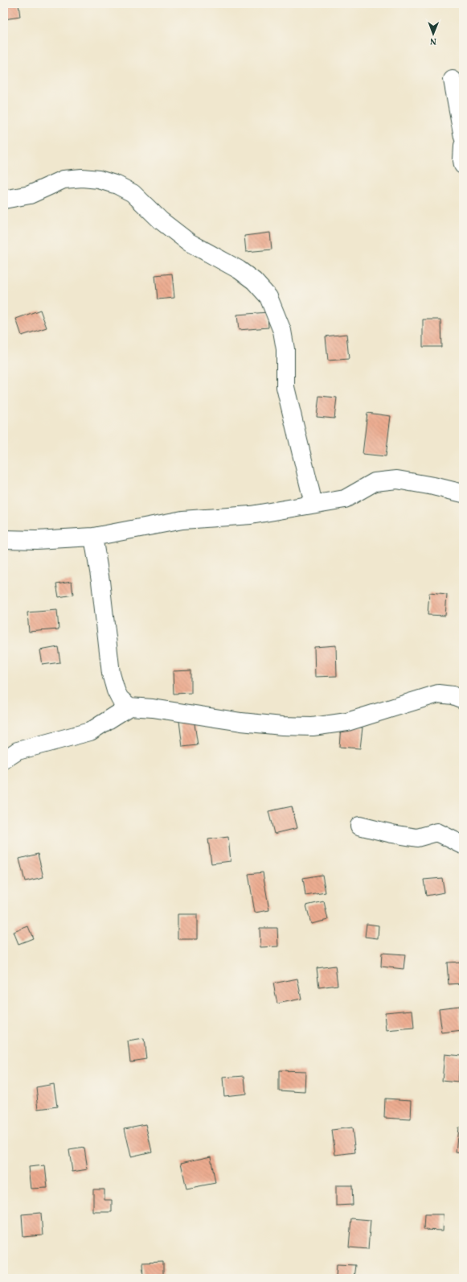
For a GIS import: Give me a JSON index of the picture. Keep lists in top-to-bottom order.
{
  "north": "bottom"
}
